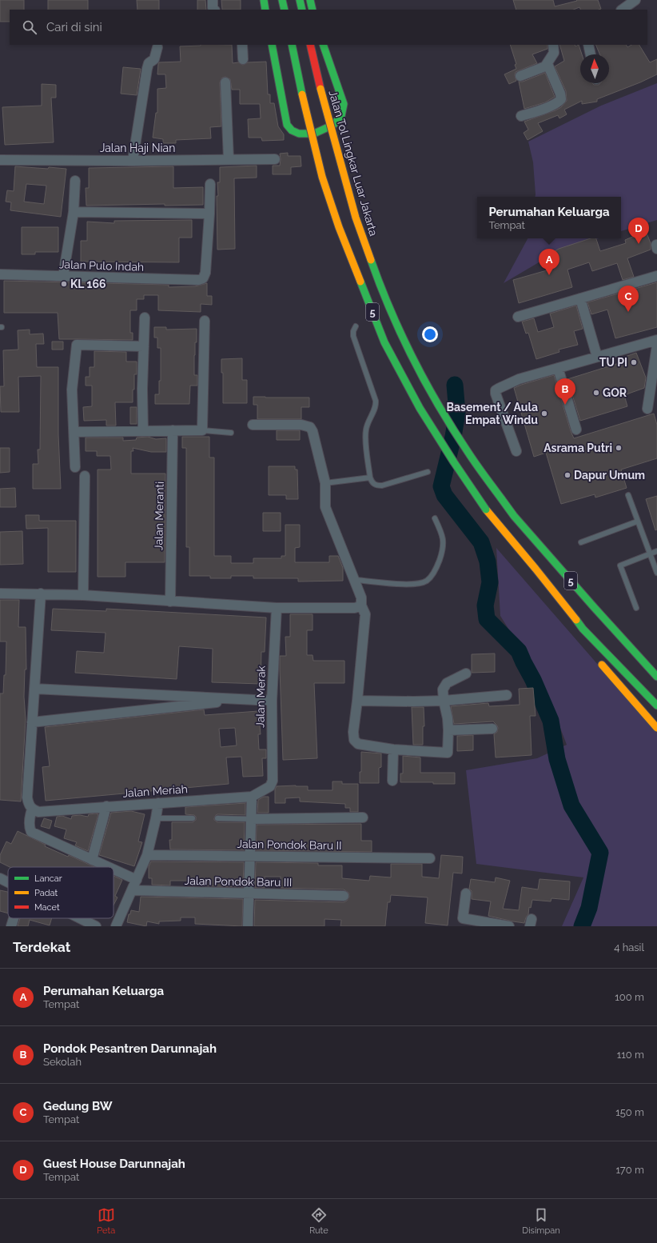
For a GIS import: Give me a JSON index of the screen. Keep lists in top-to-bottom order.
{
  "streets": {
    "main road": ["Jalan Tol Lingkar Luar Jakarta", "5"],
    "street": [
      "Jalan Haji Nian",
      "Jalan Pulo Indah",
      "Jalan Meranti",
      "Jalan Merak",
      "Jalan Meriah",
      "Jalan Pondok Baru II",
      "Jalan Pondok Baru III"
    ]
  },
  "crossings": [
    ["Jalan Merak", "Jalan Meriah"]
  ],
  "places": [
    "KL 166",
    "TU PI",
    "GOR",
    "Basement / Aula Empat Windu",
    "Asrama Putri",
    "Dapur Umum"
  ],
  "legend": ["Lancar", "Padat", "Macet"],
  "north": "top",
  "page": {
    "search": "Cari di sini",
    "popup": ["Perumahan Keluarga", "Tempat"],
    "pins": [
      "D",
      "A",
      "C",
      "B"
    ],
    "heading": ["Terdekat", "4 hasil"],
    "list": [
      {
        "mark": "A",
        "name": "Perumahan Keluarga",
        "note": "Tempat",
        "value": "100 m"
      },
      {
        "mark": "B",
        "name": "Pondok Pesantren Darunnajah",
        "note": "Sekolah",
        "value": "110 m"
      },
      {
        "mark": "C",
        "name": "Gedung BW",
        "note": "Tempat",
        "value": "150 m"
      },
      {
        "mark": "D",
        "name": "Guest House Darunnajah",
        "note": "Tempat",
        "value": "170 m"
      }
    ],
    "nav": ["Peta", "Rute", "Disimpan"]
  }
}
